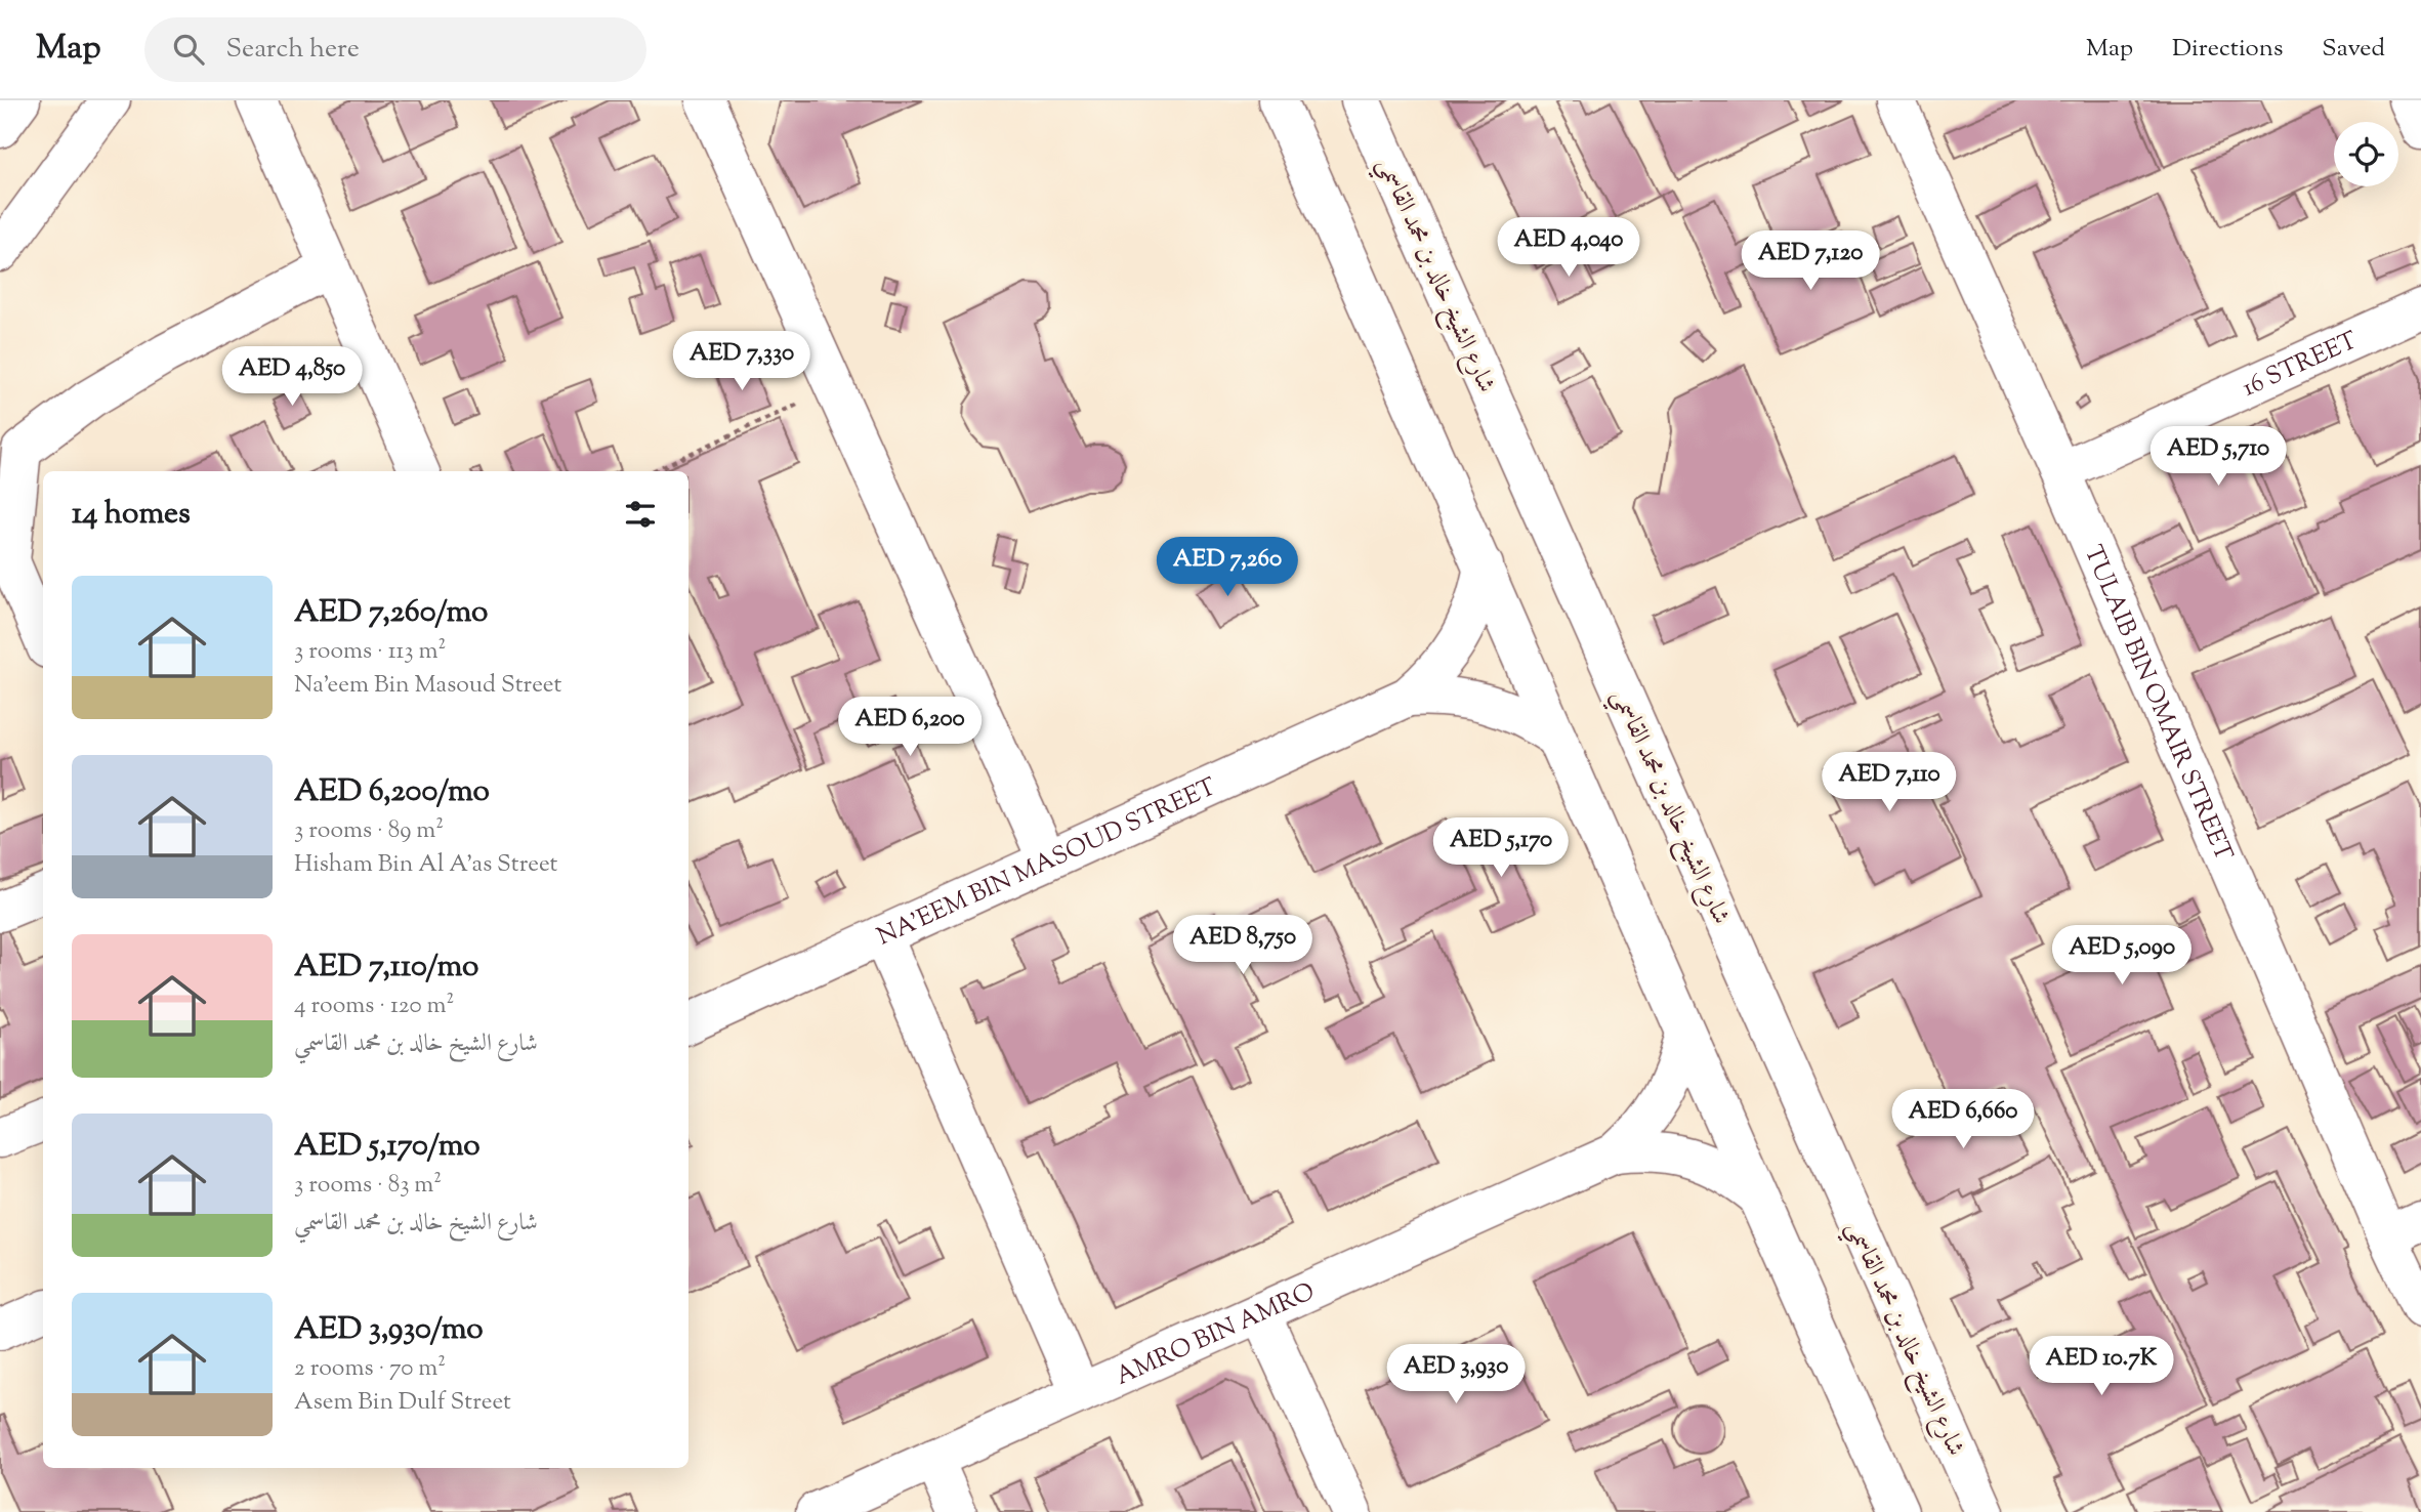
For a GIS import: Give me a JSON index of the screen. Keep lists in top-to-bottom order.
{
  "streets": {
    "street": [
      "شارع الشيخ خالد بن محمد القاسمي",
      "16 STREET",
      "TULAIB BIN OMAIR STREET",
      "NA'EEM BIN MASOUD STREET",
      "AMRO BIN AMRO"
    ]
  },
  "crossings": [
    ["16 STREET", "TULAIB BIN OMAIR STREET"]
  ],
  "page": {
    "header": "Map",
    "search": "Search here",
    "nav": ["Map", "Directions", "Saved"],
    "price": [
      "AED 4,040",
      "AED 7,120",
      "AED 7,330",
      "AED 4,850",
      "AED 5,710",
      "AED 7,260",
      "AED 6,200",
      "AED 7,110",
      "AED 5,170",
      "AED 8,750",
      "AED 5,090",
      "AED 6,660",
      "AED 10.7K",
      "AED 3,930"
    ],
    "heading": "14 homes",
    "list": [
      {
        "name": "AED 7,260/mo",
        "note": "3 rooms · 113 m² · Na'eem Bin Masoud Street"
      },
      {
        "name": "AED 6,200/mo",
        "note": "3 rooms · 89 m² · Hisham Bin Al A'as Street"
      },
      {
        "name": "AED 7,110/mo",
        "note": "4 rooms · 120 m² · شارع الشيخ خالد بن محمد القاسمي"
      },
      {
        "name": "AED 5,170/mo",
        "note": "3 rooms · 83 m² · شارع الشيخ خالد بن محمد القاسمي"
      },
      {
        "name": "AED 3,930/mo",
        "note": "2 rooms · 70 m² · Asem Bin Dulf Street"
      }
    ]
  }
}
